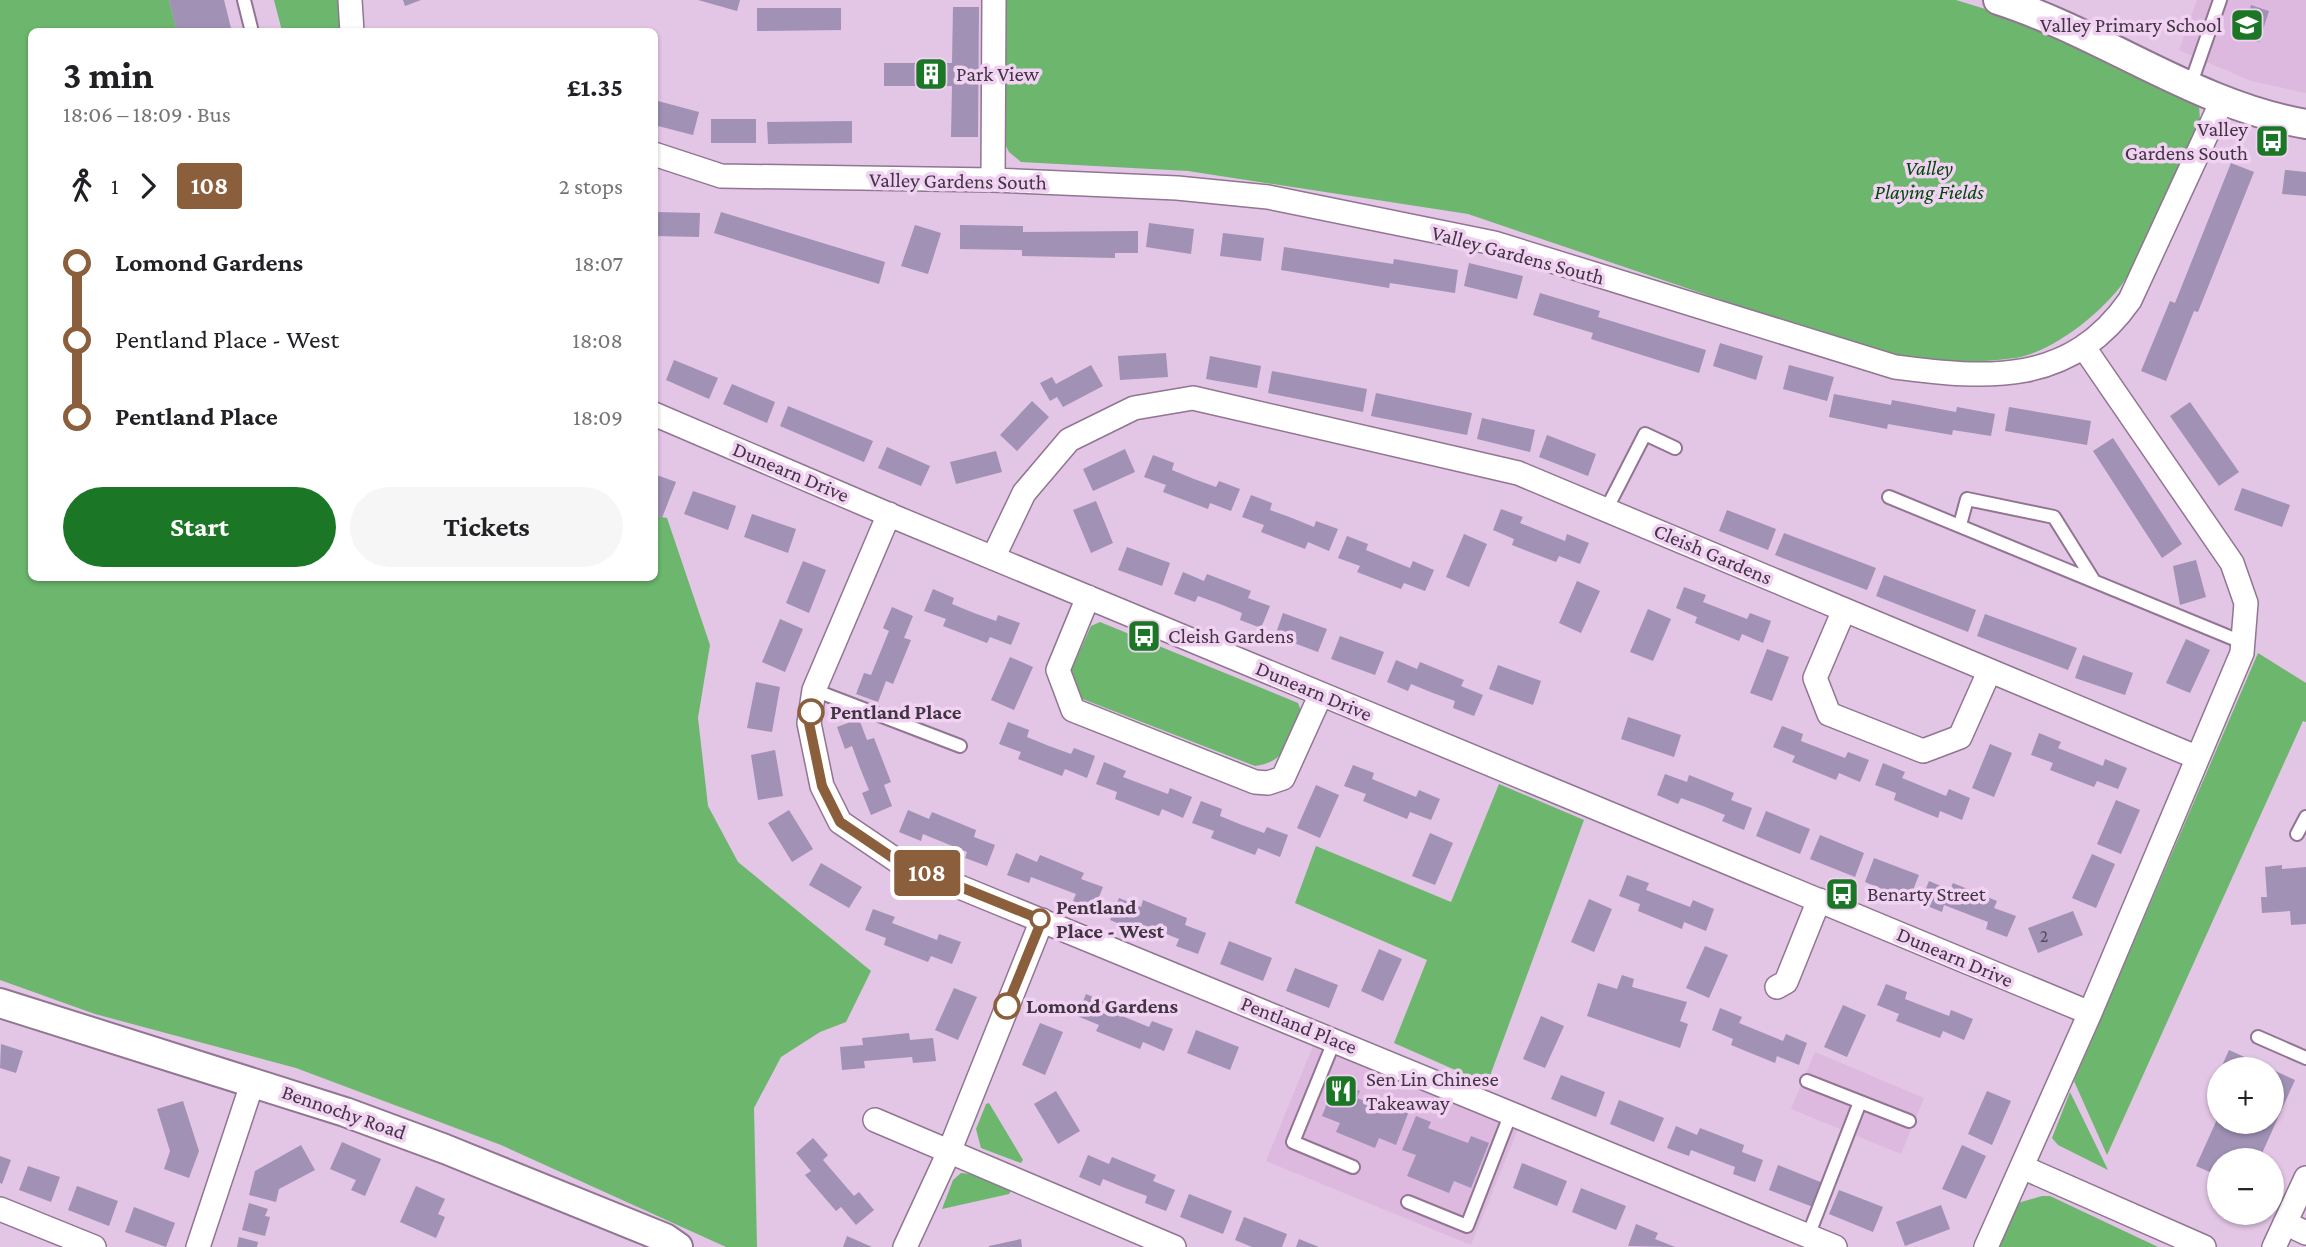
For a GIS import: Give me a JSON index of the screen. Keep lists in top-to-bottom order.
{
  "streets": {
    "street": [
      "Valley Gardens South",
      "Dunearn Drive",
      "Cleish Gardens",
      "Pentland Place",
      "Bennochy Road"
    ]
  },
  "crossings": [
    ["Dunearn Drive", "Cleish Gardens"],
    ["Dunearn Drive", "Pentland Place"]
  ],
  "parks": ["Valley Playing Fields"],
  "places": {
    "school or university": ["Valley Primary School"],
    "building": ["Park View"],
    "bus stop": ["Valley Gardens South", "Cleish Gardens", "Benarty Street"],
    "other": ["Pentland Place", "Pentland Place - West", "Lomond Gardens"],
    "restaurant": ["Sen Lin Chinese Takeaway"]
  },
  "lines": ["bus line 108"],
  "house_numbers": ["2"],
  "page": {
    "on_map": "108",
    "heading": ["3 min", "18:06 – 18:09 · Bus", "£1.35"],
    "legs": ["1", "108", "2 stops"],
    "list": [
      {
        "name": "Lomond Gardens",
        "value": "18:07"
      },
      {
        "name": "Pentland Place - West",
        "value": "18:08"
      },
      {
        "name": "Pentland Place",
        "value": "18:09"
      }
    ],
    "buttons": ["Start", "Tickets"],
    "map_buttons": ["+", "−"]
  }
}
